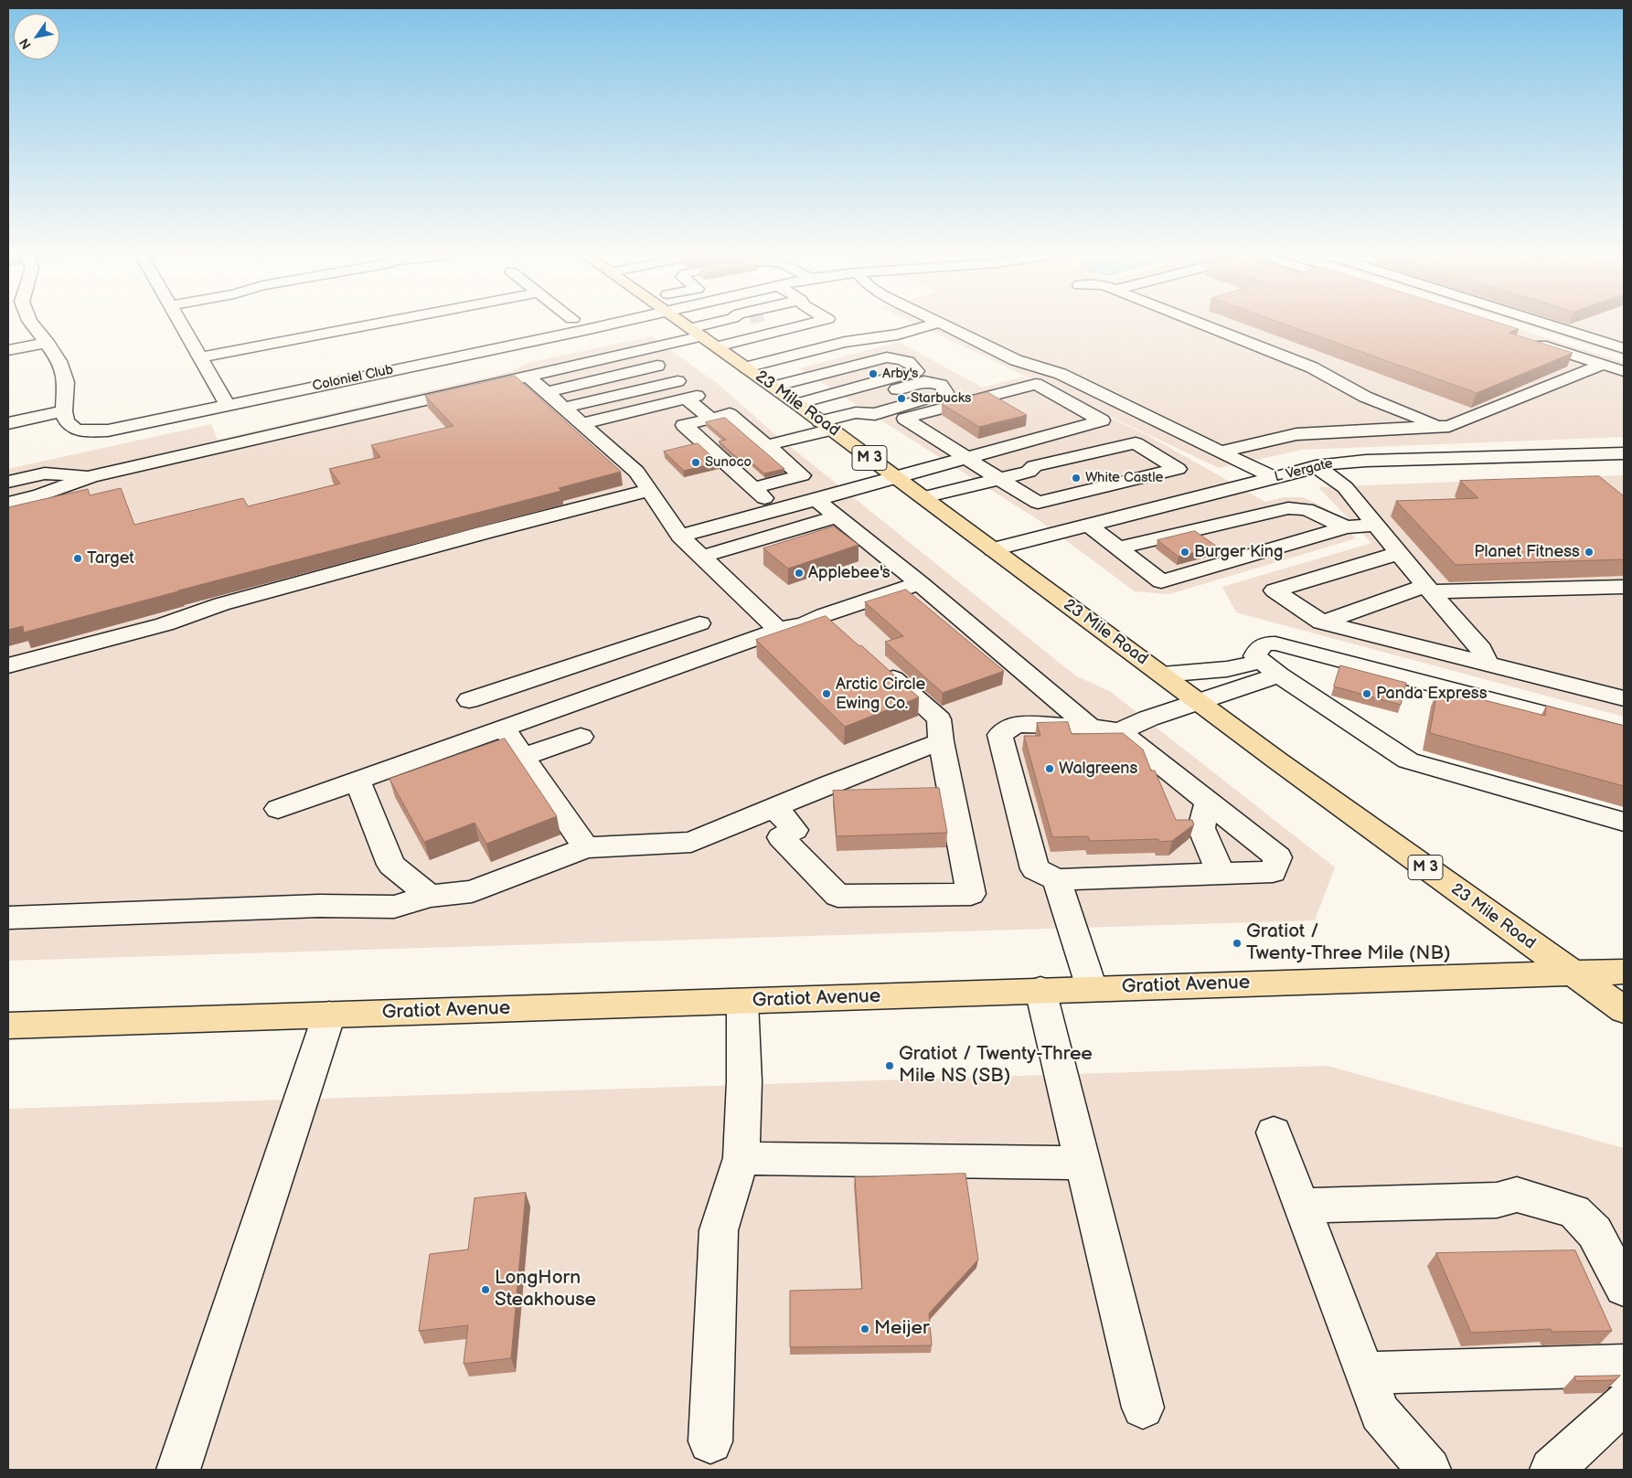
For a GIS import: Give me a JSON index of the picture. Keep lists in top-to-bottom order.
{
  "streets": {
    "main road": ["23 Mile Road", "M 3", "Gratiot Avenue"],
    "street": ["Coloniel Club", "L Vergate"]
  },
  "crossings": [
    ["23 Mile Road", "L Vergate"],
    ["23 Mile Road", "Gratiot Avenue"]
  ],
  "places": [
    "Arby's",
    "Starbucks",
    "Sunoco",
    "White Castle",
    "Burger King",
    "Planet Fitness",
    "Target",
    "Applebee's",
    "Arctic Circle Ewing Co.",
    "Panda Express",
    "Walgreens",
    "Gratiot / Twenty-Three Mile (NB)",
    "Gratiot / Twenty-Three Mile NS (SB)",
    "LongHorn Steakhouse",
    "Meijer"
  ],
  "north": "bottom left"
}
